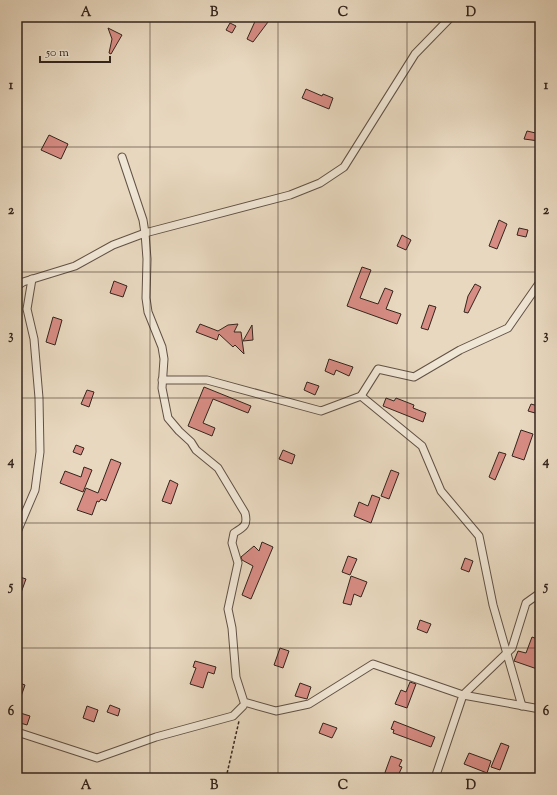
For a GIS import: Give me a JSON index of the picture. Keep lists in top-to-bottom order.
{
  "scale_bar": "50 m",
  "grid": {
    "columns": [
      "A",
      "B",
      "C",
      "D"
    ],
    "rows": [
      "1",
      "2",
      "3",
      "4",
      "5",
      "6"
    ]
  }
}
